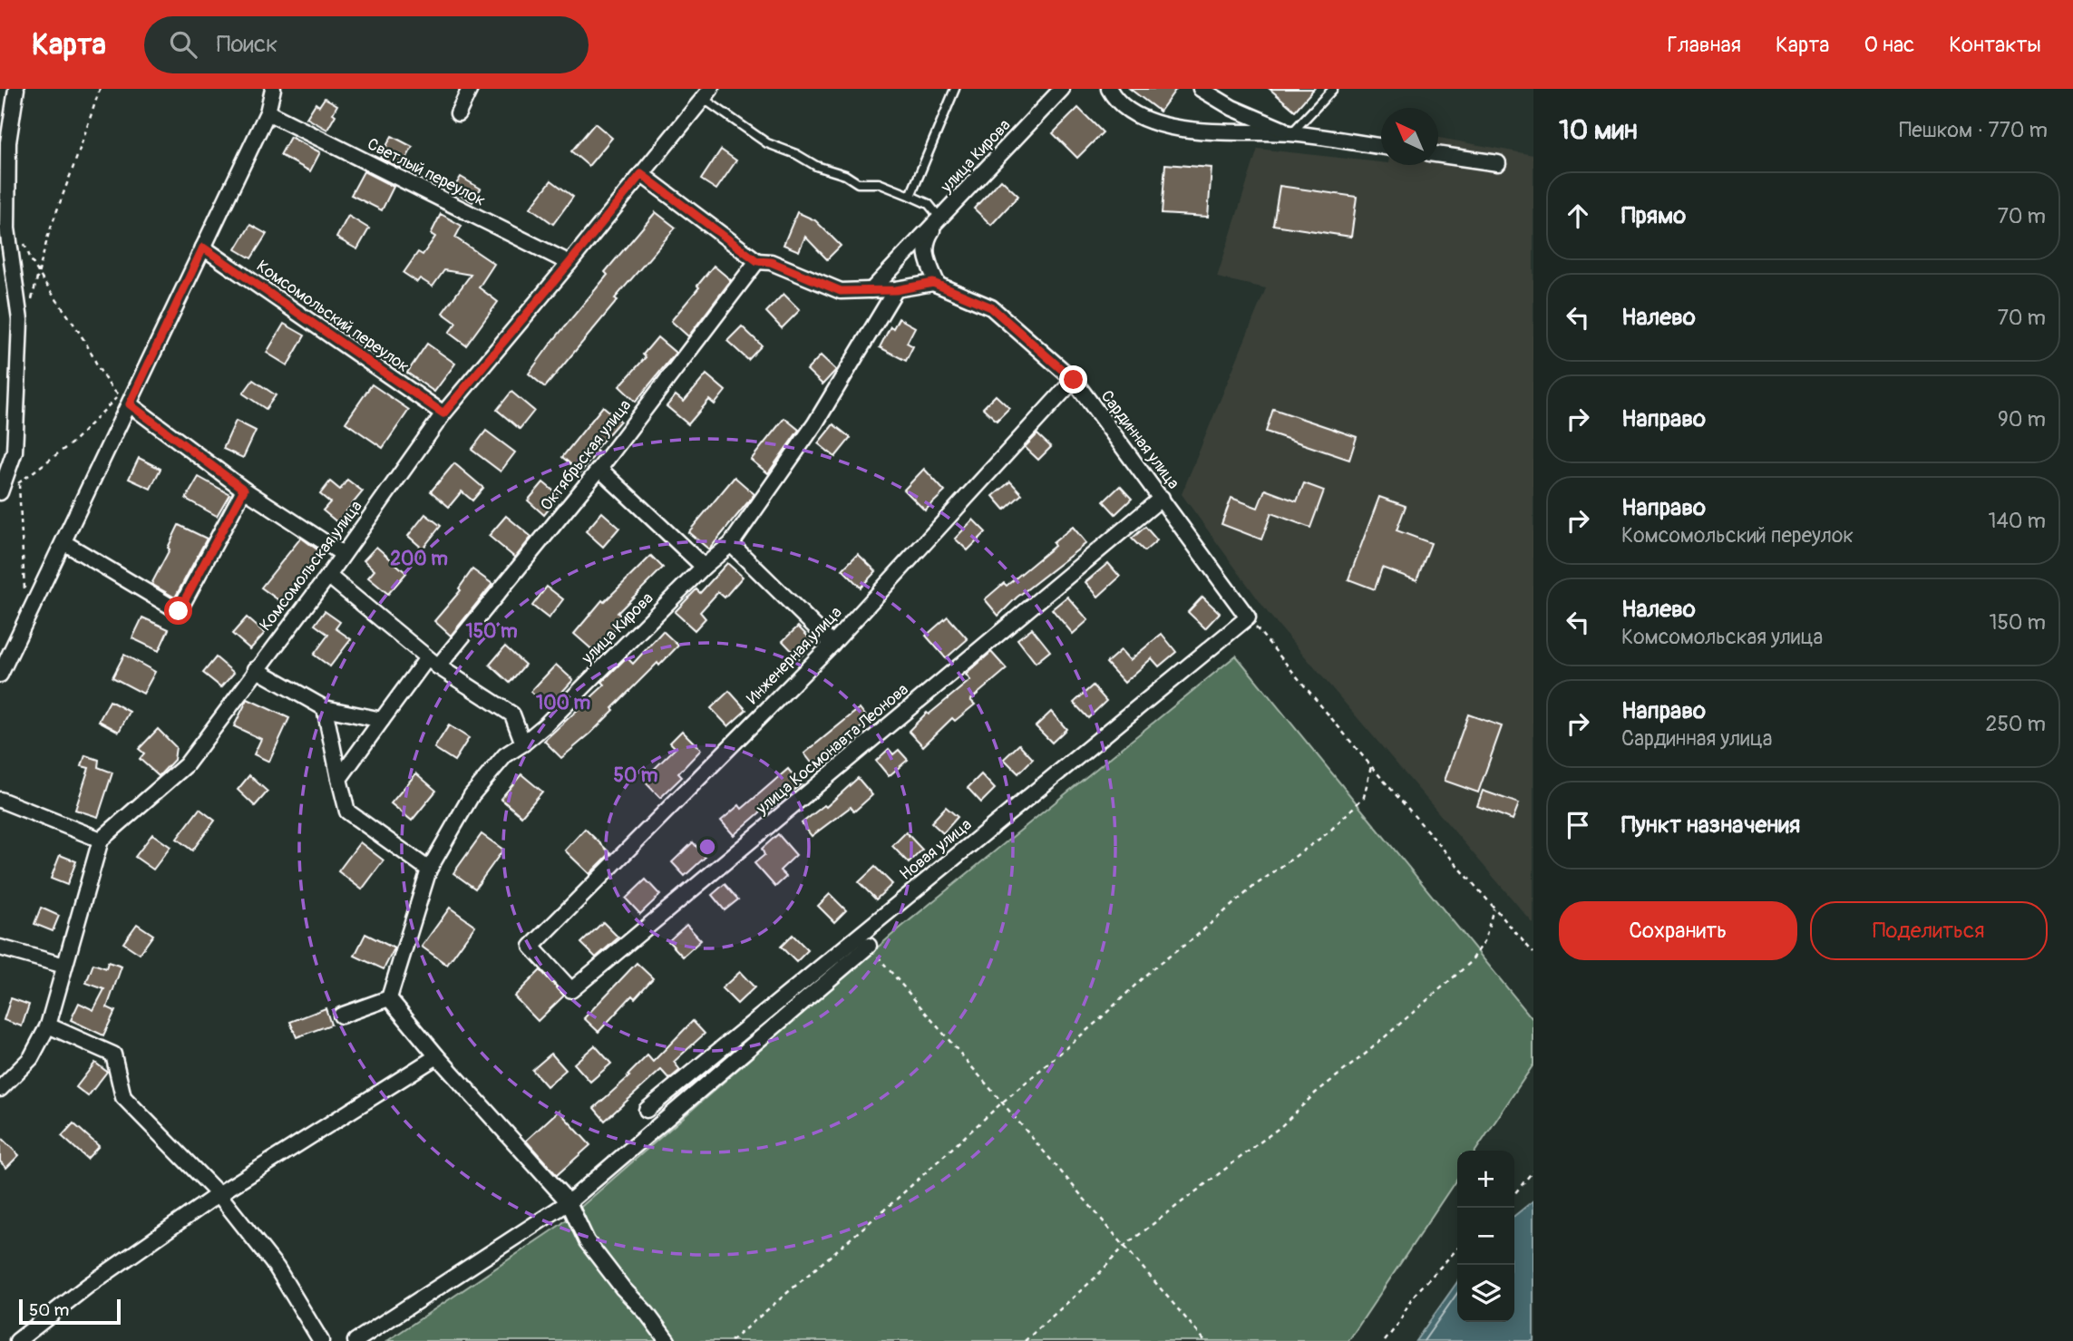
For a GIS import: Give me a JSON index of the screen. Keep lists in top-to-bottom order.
{
  "streets": {
    "street": [
      "улица Кирова",
      "Светлый переулок",
      "Комсомольский переулок",
      "Сардинная улица",
      "Октябрьская улица",
      "Комсомольская улица",
      "Инженерная улица",
      "улица Космонавта Леонова",
      "Новая улица"
    ]
  },
  "crossings": [
    ["улица Кирова", "Сардинная улица"],
    ["Светлый переулок", "Комсомольская улица"],
    ["Комсомольский переулок", "Комсомольская улица"],
    ["Сардинная улица", "Октябрьская улица"],
    ["Сардинная улица", "Комсомольская улица"],
    ["Сардинная улица", "Инженерная улица"],
    ["Сардинная улица", "улица Космонавта Леонова"],
    ["Сардинная улица", "Новая улица"],
    ["Инженерная улица", "улица Космонавта Леонова"]
  ],
  "scale_bar": "50 m",
  "north": "top left",
  "page": {
    "header": "Карта",
    "search": "Поиск",
    "nav": [
      "Главная",
      "Карта",
      "О нас",
      "Контакты"
    ],
    "heading": ["10 мин", "Пешком · 770 m"],
    "list": [
      ["Прямо", "70 m"],
      ["Налево", "70 m"],
      ["Направо", "90 m"],
      ["Направо", "Комсомольский переулок", "140 m"],
      ["Налево", "Комсомольская улица", "150 m"],
      ["Направо", "Сардинная улица", "250 m"],
      "Пункт назначения"
    ],
    "buttons": ["Сохранить", "Поделиться"],
    "map_buttons": ["+", "−"],
    "scale": "50 m"
  },
  "rings": [
    "200 m",
    "150 m",
    "100 m",
    "50 m"
  ]
}
